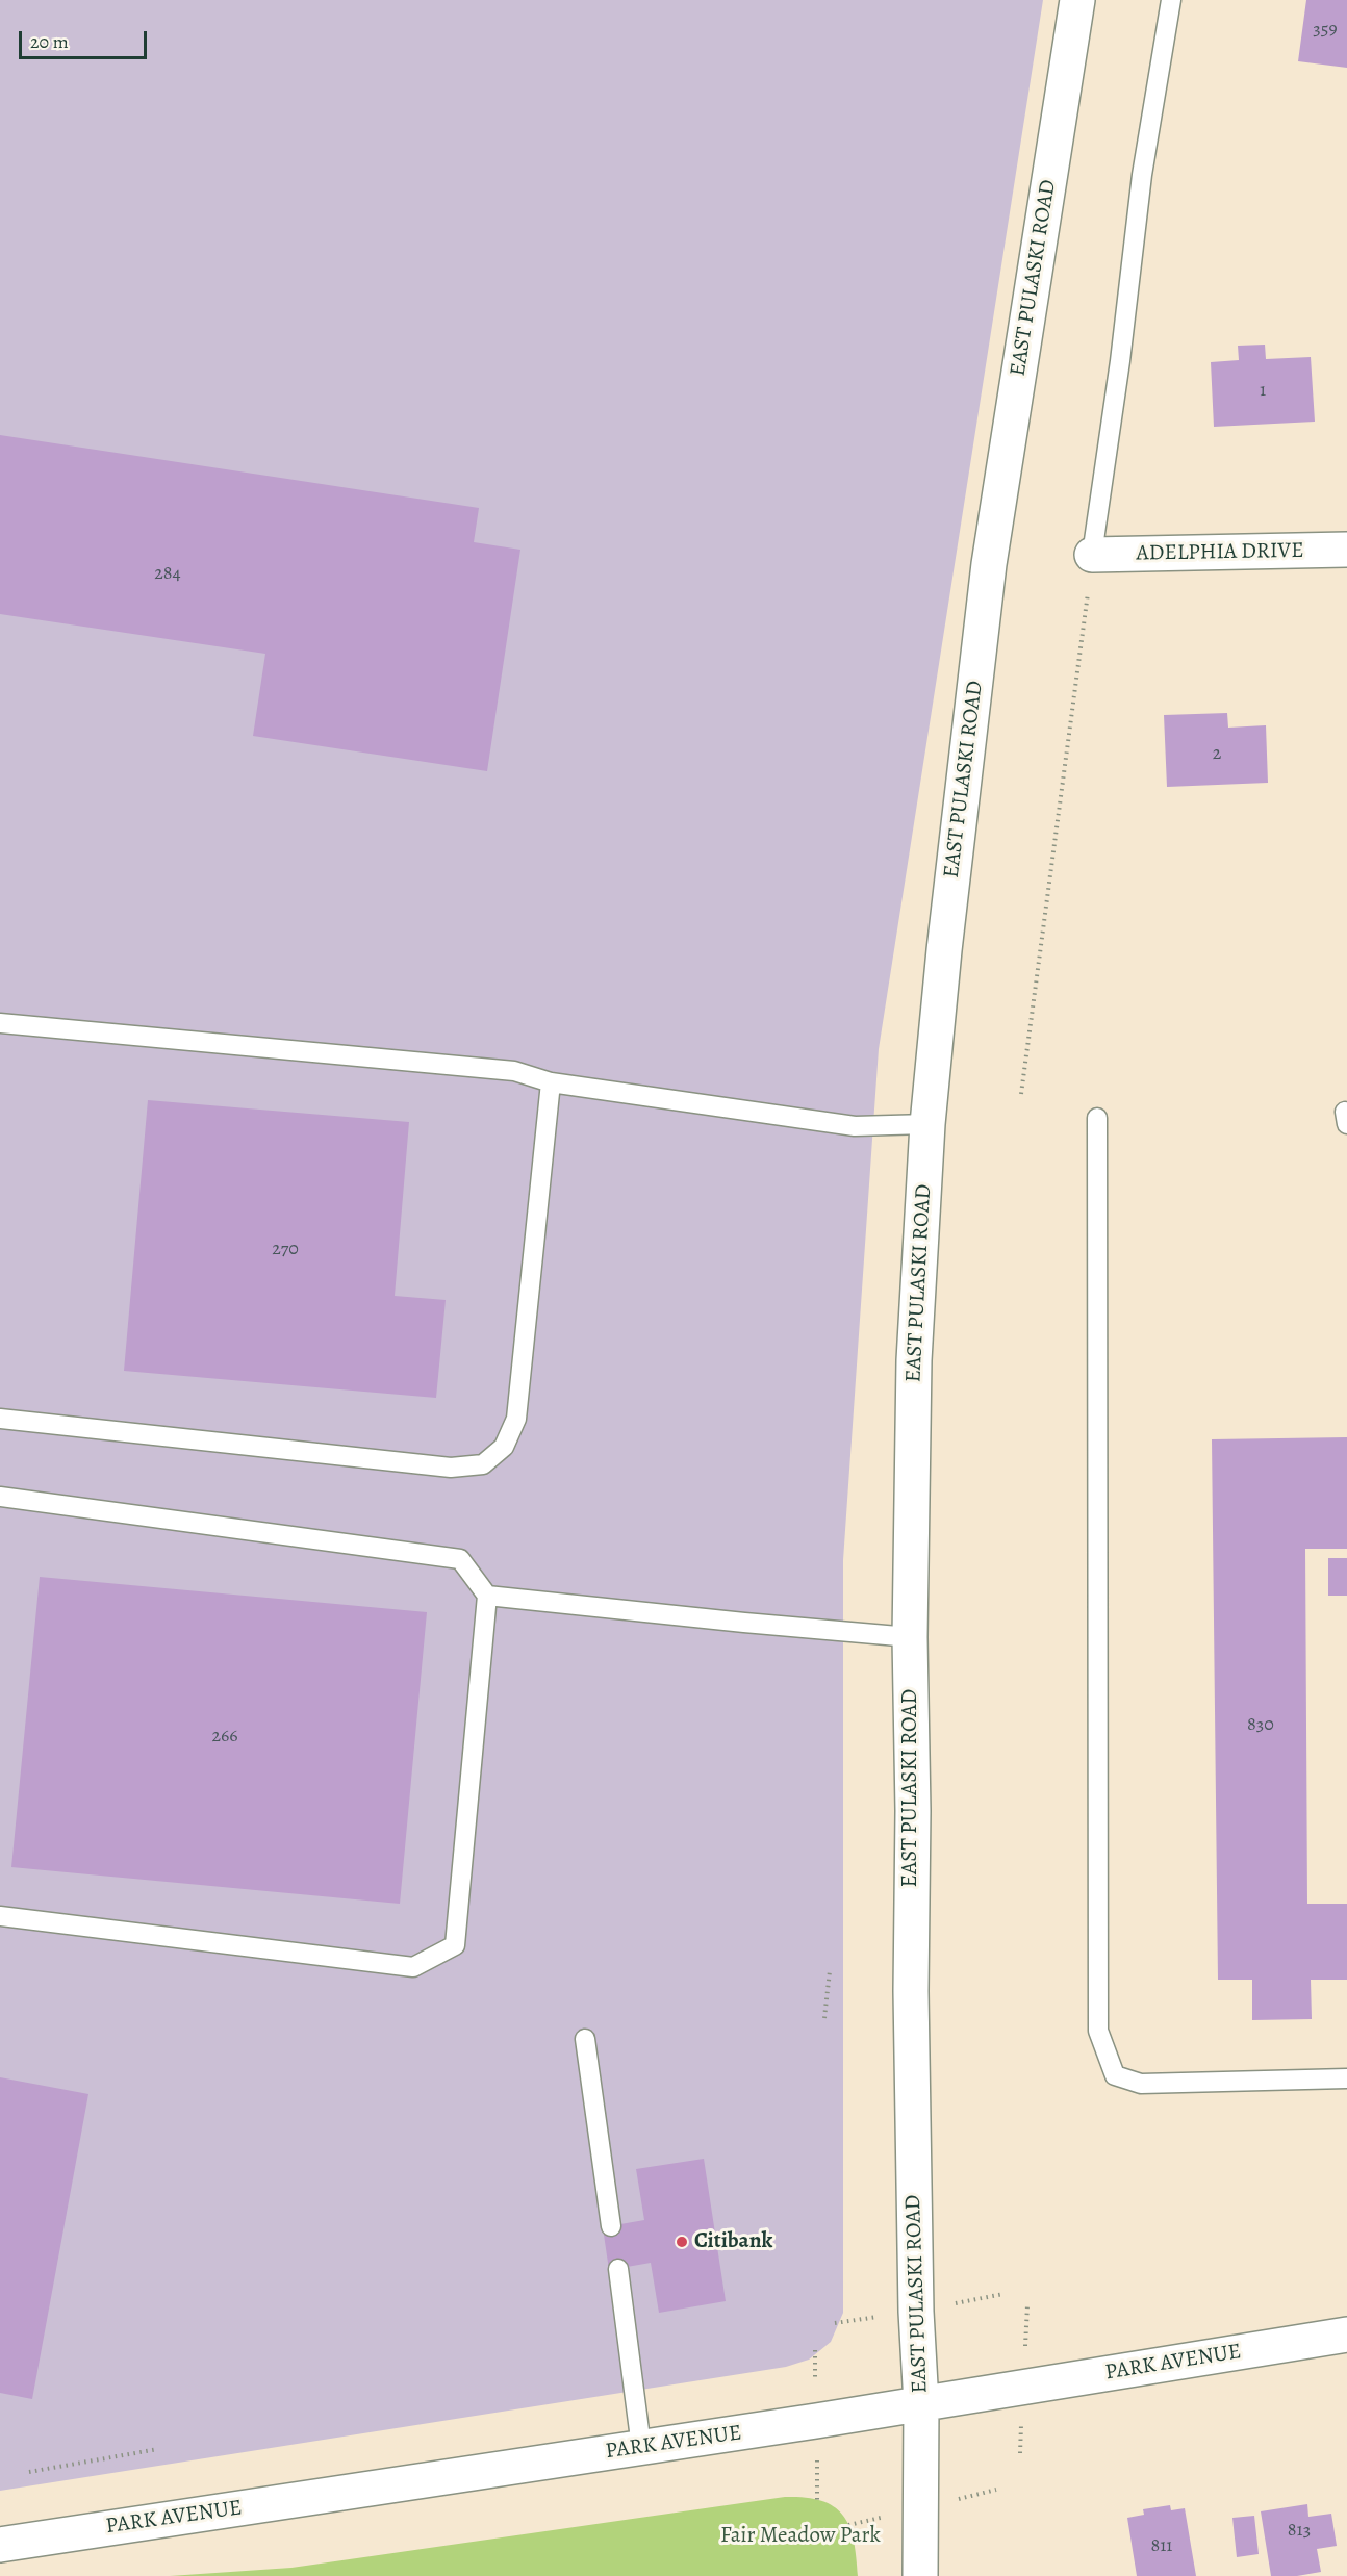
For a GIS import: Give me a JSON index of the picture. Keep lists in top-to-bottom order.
{
  "streets": {
    "main road": ["EAST PULASKI ROAD", "ADELPHIA DRIVE", "PARK AVENUE"]
  },
  "crossings": [
    ["EAST PULASKI ROAD", "PARK AVENUE"]
  ],
  "parks": ["Fair Meadow Park"],
  "places": ["Citibank"],
  "house_numbers": [
    "359",
    "1",
    "284",
    "2",
    "270",
    "830",
    "266",
    "813",
    "811"
  ],
  "scale_bar": "20 m"
}
